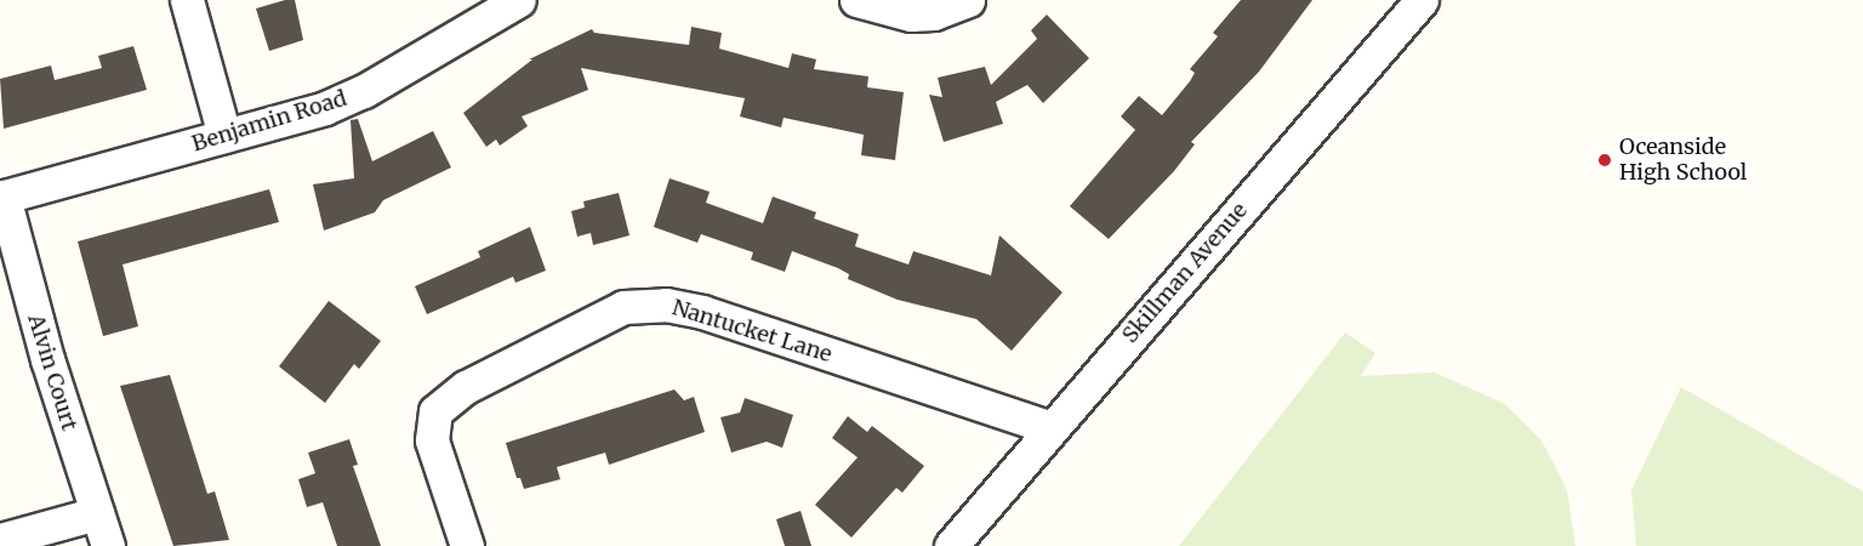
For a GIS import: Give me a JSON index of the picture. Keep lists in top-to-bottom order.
{
  "streets": {
    "street": [
      "Benjamin Road",
      "Skillman Avenue",
      "Nantucket Lane",
      "Alvin Court"
    ]
  },
  "crossings": [
    ["Benjamin Road", "Alvin Court"],
    ["Skillman Avenue", "Nantucket Lane"]
  ],
  "places": ["Oceanside High School"]
}
